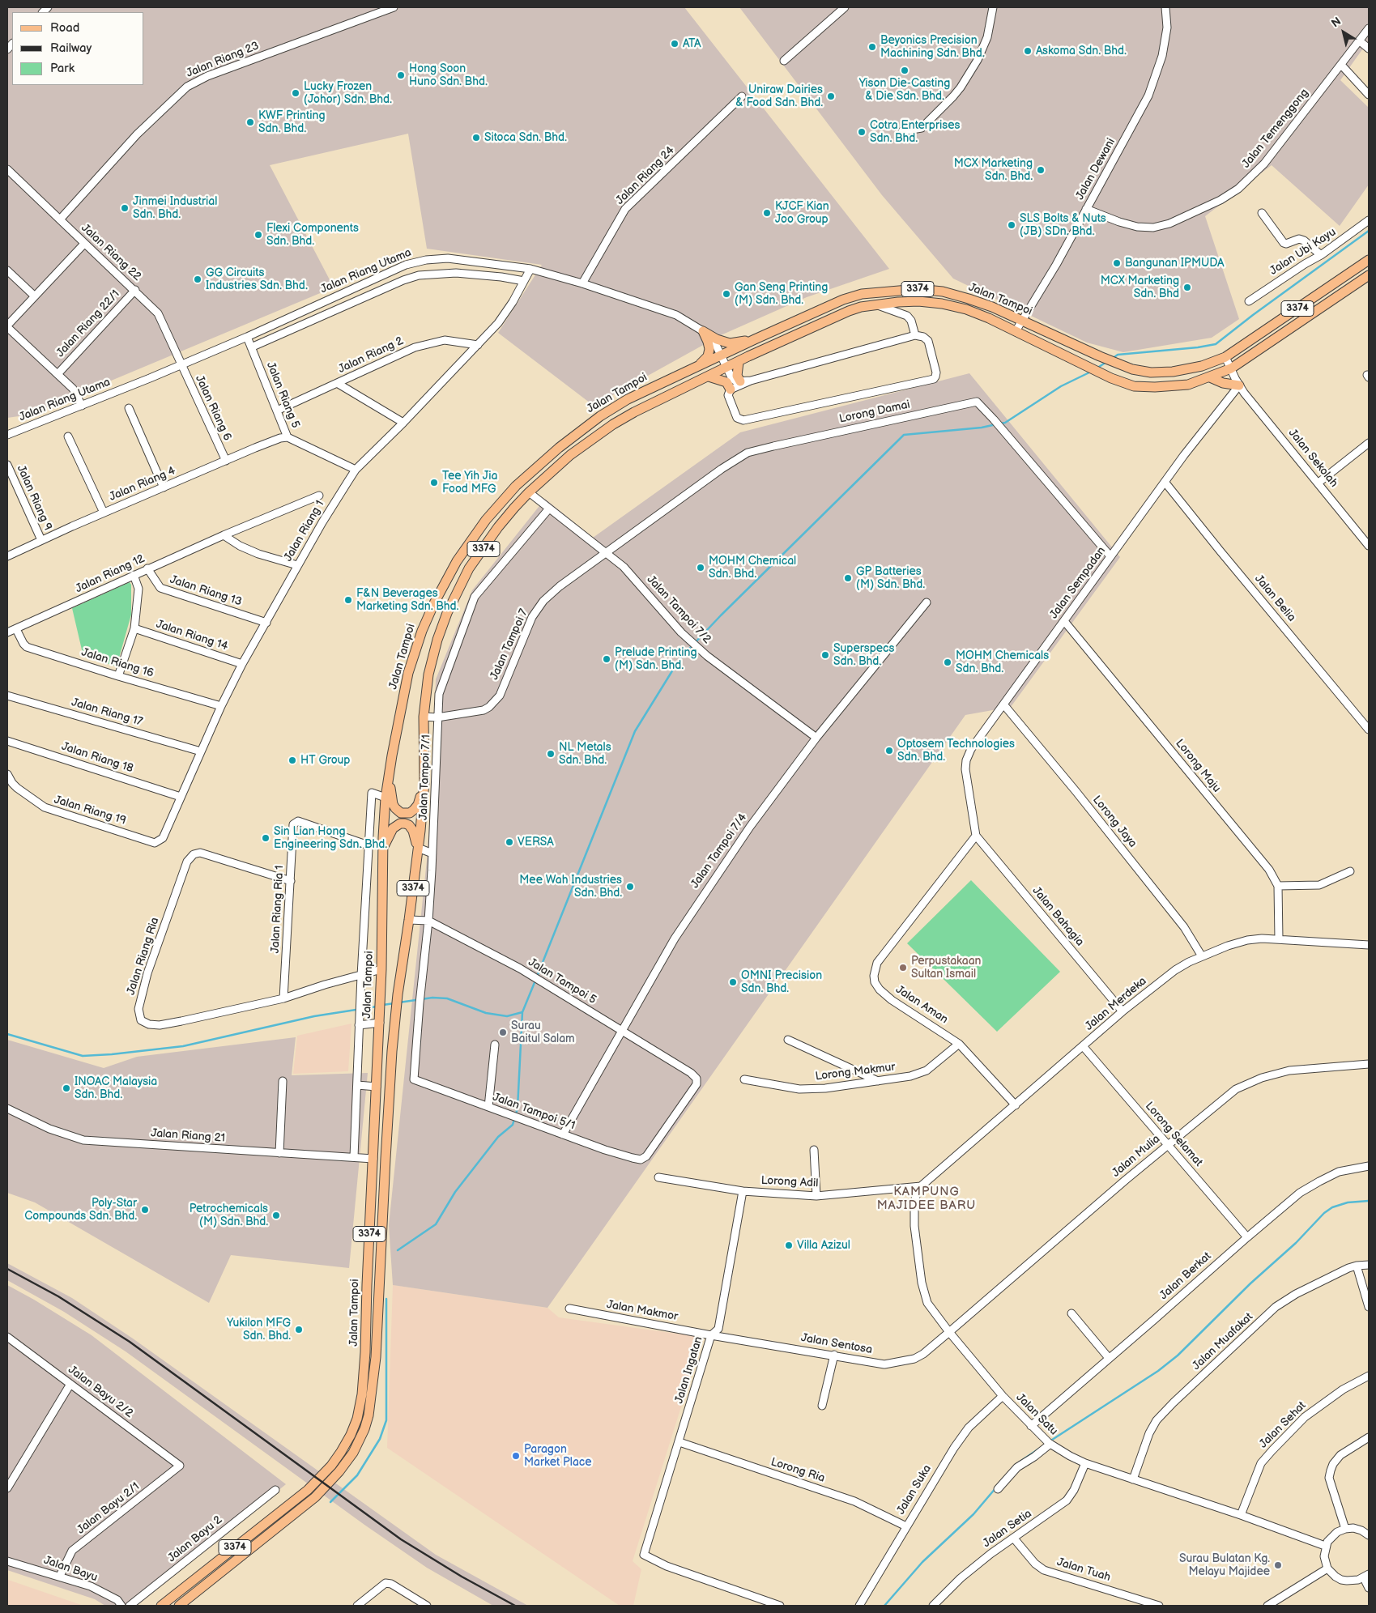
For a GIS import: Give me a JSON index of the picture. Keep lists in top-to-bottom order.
{
  "streets": {
    "main road": ["3374", "Jalan Tampoi"],
    "street": [
      "Jalan Riang 23",
      "Jalan Temenggong",
      "Jalan Dewani",
      "Jalan Riang 24",
      "Jalan Ubi Kayu",
      "Jalan Riang 22",
      "Jalan Riang Utama",
      "Jalan Riang 22/1",
      "Jalan Riang 2",
      "Jalan Riang 5",
      "Jalan Riang 6",
      "Lorong Damai",
      "Jalan Sekolah",
      "Jalan Riang 4",
      "Jalan Riang 9",
      "Jalan Riang 1",
      "Jalan Riang 12",
      "Jalan Sempadan",
      "Jalan Riang 13",
      "Jalan Belia",
      "Jalan Tampoi 7/2",
      "Jalan Riang 14",
      "Jalan Tampoi 7",
      "Jalan Riang 16",
      "Jalan Riang 17",
      "Jalan Riang 18",
      "Lorong Maju",
      "Jalan Tampoi 7/1",
      "Jalan Riang 19",
      "Lorong Jaya",
      "Jalan Tampoi 7/4",
      "Jalan Riang Ria 1",
      "Jalan Bahagia",
      "Jalan Riang Ria",
      "Jalan Tampoi 5",
      "Jalan Merdeka",
      "Jalan Aman",
      "Lorong Makmur",
      "Jalan Tampoi 5/1",
      "Lorong Selamat",
      "Jalan Riang 21",
      "Jalan Mulia",
      "Lorong Adil",
      "Jalan Berkat",
      "Jalan Makmor",
      "Jalan Muafakat",
      "Jalan Sentosa",
      "Jalan Ingatan",
      "Jalan Bayu 2/2",
      "Jalan Satu",
      "Jalan Sehat",
      "Lorong Ria",
      "Jalan Suka",
      "Jalan Bayu 2/1",
      "Jalan Setia",
      "Jalan Bayu 2",
      "Jalan Bayu",
      "Jalan Tuah"
    ]
  },
  "crossings": [
    ["Jalan Riang 23", "Jalan Riang 22"],
    ["Jalan Temenggong", "Jalan Dewani"],
    ["Jalan Dewani", "Jalan Tampoi"],
    ["Jalan Riang 24", "Jalan Riang Utama"],
    ["Jalan Riang 22", "Jalan Riang Utama"],
    ["Jalan Riang 22", "Jalan Riang 22/1"],
    ["Jalan Riang 22", "Jalan Riang 6"],
    ["Jalan Riang Utama", "Jalan Tampoi"],
    ["Jalan Riang Utama", "Jalan Riang 22/1"],
    ["Jalan Riang Utama", "Jalan Riang 5"],
    ["Jalan Riang Utama", "Jalan Riang 6"],
    ["Jalan Riang Utama", "Jalan Riang 1"],
    ["Jalan Tampoi", "Jalan Tampoi 7/2"],
    ["Jalan Tampoi", "Jalan Tampoi 7"],
    ["Jalan Tampoi", "Jalan Riang Ria"],
    ["Jalan Tampoi", "Jalan Tampoi 5"],
    ["Jalan Tampoi", "Jalan Riang 21"],
    ["Jalan Riang 2", "Jalan Riang 5"],
    ["Jalan Riang 2", "Jalan Riang 1"],
    ["Jalan Riang 5", "Jalan Riang 4"],
    ["Jalan Riang 5", "Jalan Riang 1"],
    ["Jalan Riang 6", "Jalan Riang 4"],
    ["Lorong Damai", "Jalan Sempadan"],
    ["Lorong Damai", "Jalan Tampoi 7/2"],
    ["Lorong Damai", "Jalan Tampoi 7"],
    ["Jalan Sekolah", "Jalan Sempadan"],
    ["Jalan Riang 4", "Jalan Riang 9"],
    ["Jalan Riang 1", "Jalan Riang 13"],
    ["Jalan Riang 1", "Jalan Riang 14"],
    ["Jalan Riang 1", "Jalan Riang 16"],
    ["Jalan Riang 1", "Jalan Riang 17"],
    ["Jalan Riang 1", "Jalan Riang 18"],
    ["Jalan Riang 1", "Jalan Riang 19"],
    ["Jalan Riang 12", "Jalan Riang 13"],
    ["Jalan Riang 12", "Jalan Riang 16"],
    ["Jalan Sempadan", "Jalan Belia"],
    ["Jalan Sempadan", "Lorong Maju"],
    ["Jalan Sempadan", "Lorong Jaya"],
    ["Jalan Sempadan", "Jalan Bahagia"],
    ["Jalan Sempadan", "Jalan Aman"],
    ["Jalan Tampoi 7/2", "Jalan Tampoi 7"],
    ["Jalan Tampoi 7/2", "Jalan Tampoi 7/1"],
    ["Jalan Tampoi 7/2", "Jalan Tampoi 7/4"],
    ["Jalan Tampoi 7", "Jalan Tampoi 7/1"],
    ["Lorong Maju", "Jalan Merdeka"],
    ["Jalan Tampoi 7/1", "Jalan Tampoi 5"],
    ["Jalan Tampoi 7/1", "Jalan Tampoi 5/1"],
    ["Lorong Jaya", "Jalan Merdeka"],
    ["Jalan Tampoi 7/4", "Jalan Tampoi 5"],
    ["Jalan Tampoi 7/4", "Jalan Tampoi 5/1"],
    ["Jalan Riang Ria 1", "Jalan Riang Ria"],
    ["Jalan Bahagia", "Jalan Merdeka"],
    ["Jalan Bahagia", "Jalan Aman"],
    ["Jalan Tampoi 5", "Jalan Tampoi 5/1"],
    ["Jalan Merdeka", "Jalan Aman"],
    ["Jalan Merdeka", "Lorong Selamat"],
    ["Jalan Merdeka", "Lorong Adil"],
    ["Jalan Merdeka", "Jalan Satu"],
    ["Jalan Aman", "Lorong Makmur"],
    ["Lorong Selamat", "Jalan Mulia"],
    ["Lorong Selamat", "Jalan Berkat"],
    ["Jalan Mulia", "Jalan Sentosa"],
    ["Jalan Mulia", "Jalan Satu"],
    ["Lorong Adil", "Jalan Ingatan"],
    ["Lorong Adil", "Jalan Satu"],
    ["Jalan Berkat", "Jalan Satu"],
    ["Jalan Makmor", "Jalan Sentosa"],
    ["Jalan Makmor", "Jalan Ingatan"],
    ["Jalan Muafakat", "Jalan Satu"],
    ["Jalan Sentosa", "Jalan Ingatan"],
    ["Jalan Sentosa", "Jalan Satu"],
    ["Jalan Ingatan", "Lorong Ria"],
    ["Jalan Bayu 2/2", "Jalan Bayu 2/1"],
    ["Jalan Satu", "Jalan Sehat"],
    ["Jalan Satu", "Jalan Suka"],
    ["Jalan Satu", "Jalan Setia"],
    ["Lorong Ria", "Jalan Suka"],
    ["Jalan Bayu 2/1", "Jalan Bayu"],
    ["Jalan Setia", "Jalan Tuah"]
  ],
  "districts": ["KAMPUNG MAJIDEE BARU"],
  "places": [
    "ATA",
    "Beyonics Precision Machining Sdn. Bhd.",
    "Askoma Sdn. Bhd.",
    "Yison Die-Casting & Die Sdn. Bhd.",
    "Hong Soon Huno Sdn. Bhd.",
    "Lucky Frozen (Johor) Sdn. Bhd.",
    "Uniraw Dairies & Food Sdn. Bhd.",
    "KWF Printing Sdn. Bhd.",
    "Cotra Enterprises Sdn. Bhd.",
    "Sitoca Sdn. Bhd.",
    "MCX Marketing Sdn. Bhd.",
    "Jinmei Industrial Sdn. Bhd.",
    "KJCF Kian Joo Group",
    "SLS Bolts & Nuts (JB) SDn. Bhd.",
    "Flexi Components Sdn. Bhd.",
    "Bangunan IPMUDA",
    "GG Circuits Industries Sdn. Bhd.",
    "MCX Marketing Sdn. Bhd",
    "Gan Seng Printing (M) Sdn. Bhd.",
    "Tee Yih Jia Food MFG",
    "MOHM Chemical Sdn. Bhd.",
    "GP Batteries (M) Sdn. Bhd.",
    "F&N Beverages Marketing Sdn. Bhd.",
    "Superspecs Sdn. Bhd.",
    "Prelude Printing (M) Sdn. Bhd.",
    "MOHM Chemicals Sdn. Bhd.",
    "Optosem Technologies Sdn. Bhd.",
    "NL Metals Sdn. Bhd.",
    "HT Group",
    "Sin Lian Hong Engineering Sdn. Bhd.",
    "VERSA",
    "Mee Wah Industries Sdn. Bhd.",
    "Perpustakaan Sultan Ismail",
    "OMNI Precision Sdn. Bhd.",
    "Surau Baitul Salam",
    "INOAC Malaysia Sdn. Bhd.",
    "Poly-Star Compounds Sdn. Bhd.",
    "Petrochemicals (M) Sdn. Bhd.",
    "Villa Azizul",
    "Yukilon MFG Sdn. Bhd.",
    "Paragon Market Place",
    "Surau Bulatan Kg. Melayu Majidee"
  ],
  "legend": ["Road", "Railway", "Park"],
  "north": "top left"
}
